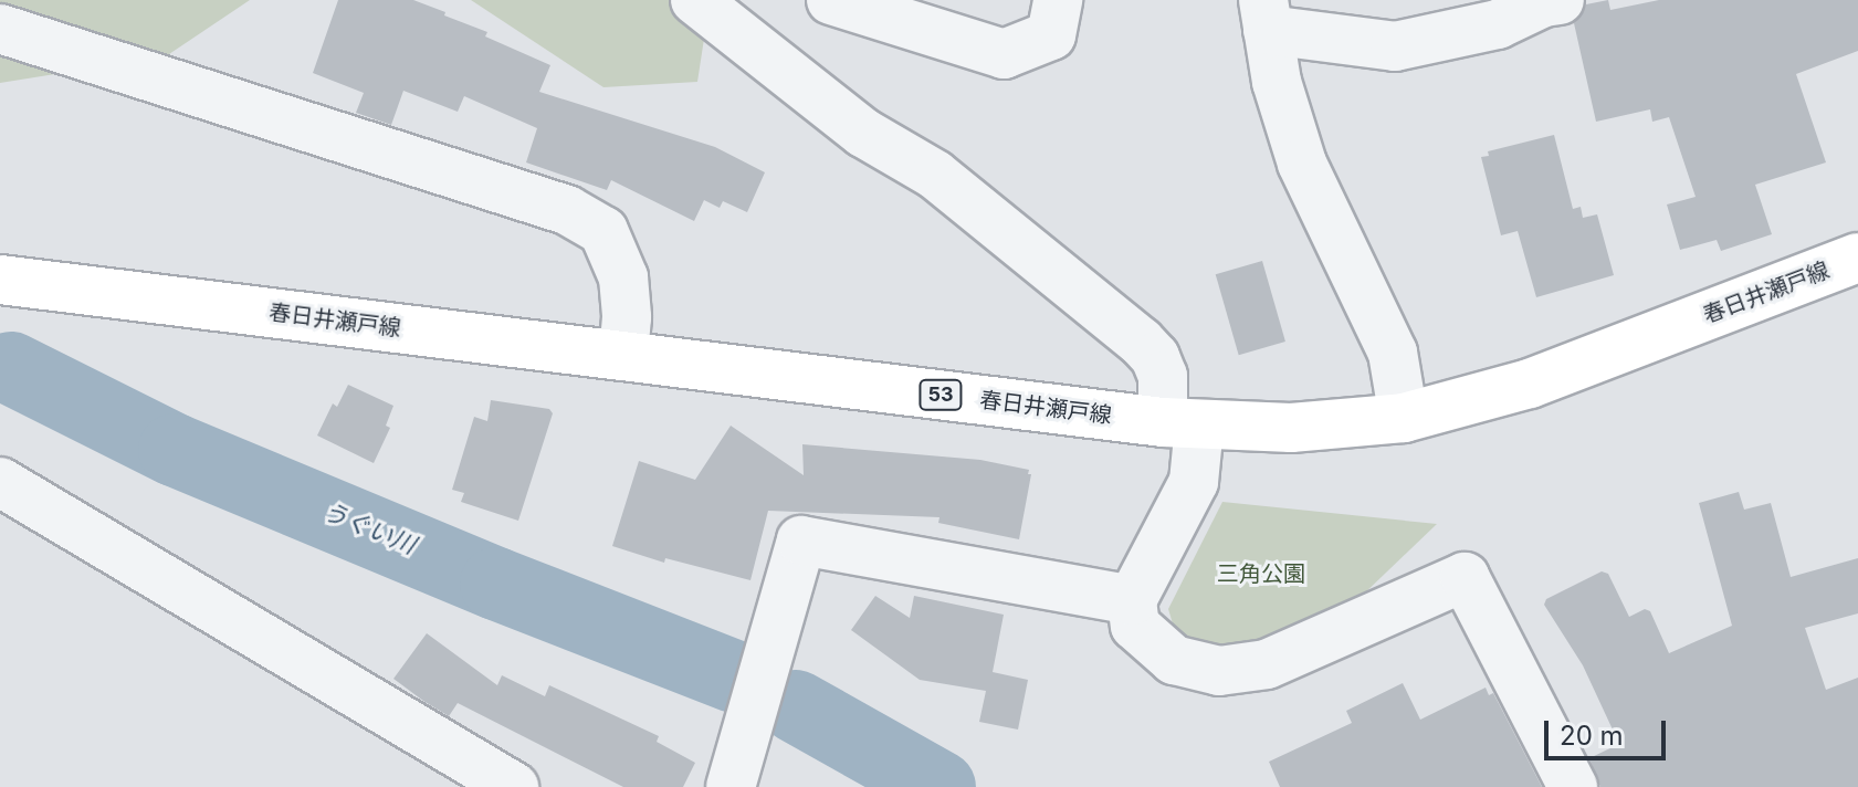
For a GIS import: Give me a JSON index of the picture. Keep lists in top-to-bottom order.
{
  "streets": {
    "main road": ["春日井瀬戸線", "53"]
  },
  "water": ["うぐい川"],
  "parks": ["三角公園"],
  "scale_bar": "20 m"
}
